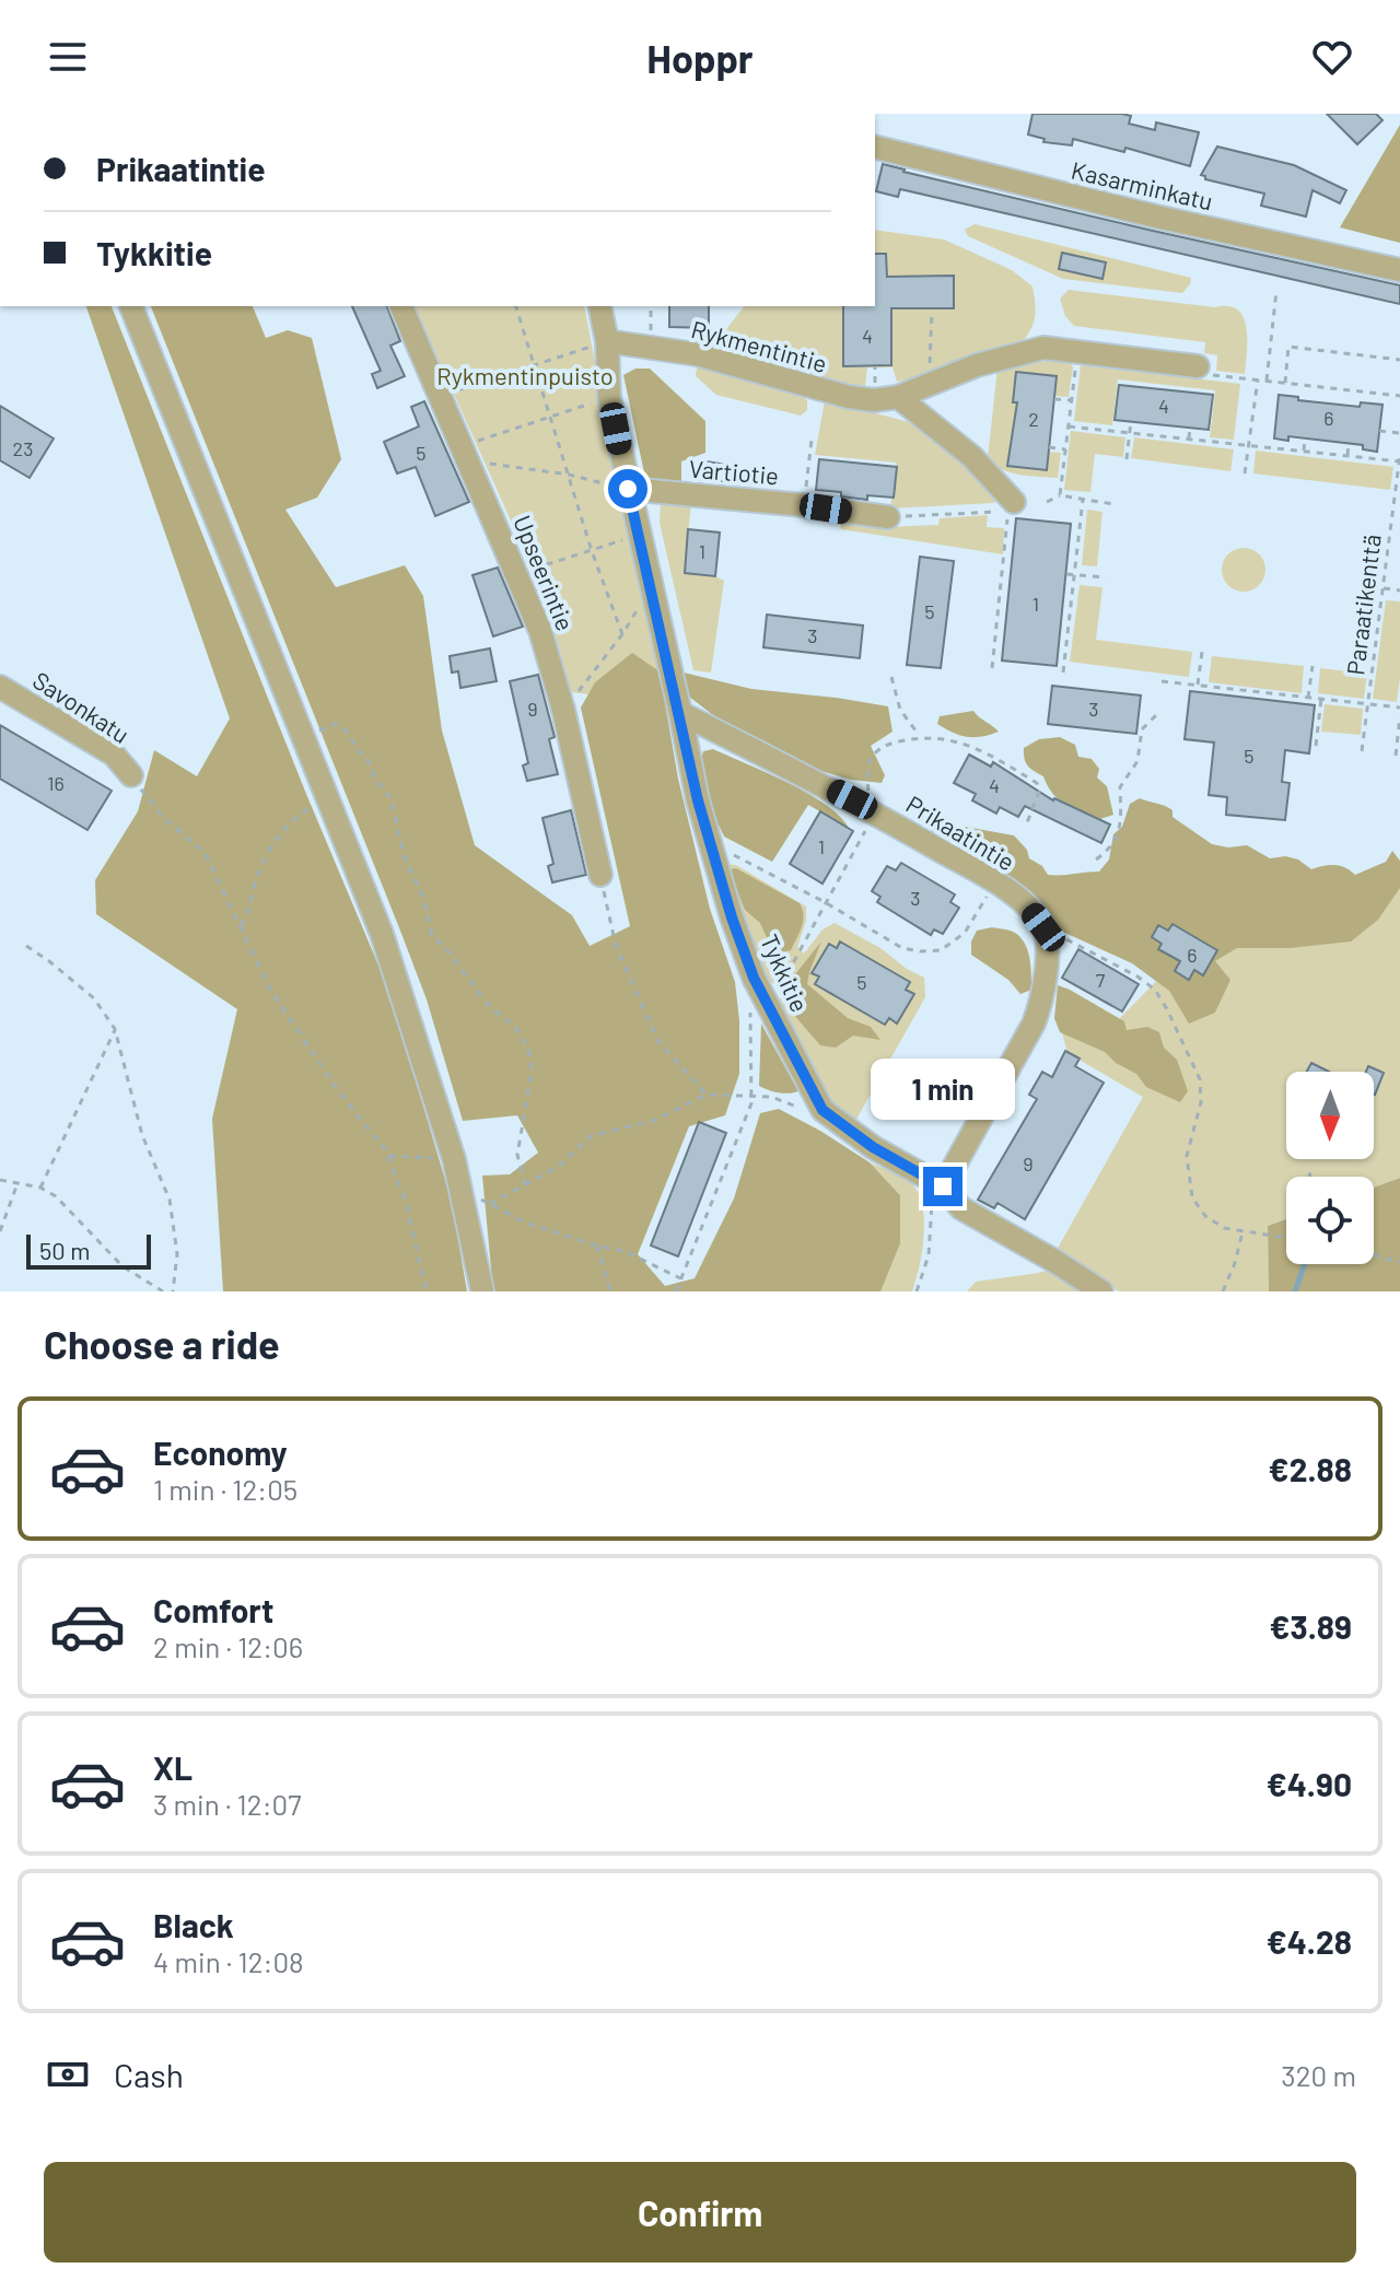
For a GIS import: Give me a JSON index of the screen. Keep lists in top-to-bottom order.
{
  "streets": {
    "street": [
      "Kasarminkatu",
      "Rykmentintie",
      "Vartiotie",
      "Upseerintie",
      "Savonkatu",
      "Prikaatintie",
      "Tykkitie"
    ],
    "path": ["Paraatikenttä"]
  },
  "crossings": [
    ["Prikaatintie", "Tykkitie"]
  ],
  "parks": ["Rykmentinpuisto"],
  "house_numbers": [
    "4",
    "4",
    "6",
    "2",
    "23",
    "5",
    "1",
    "1",
    "5",
    "3",
    "9",
    "3",
    "5",
    "16",
    "4",
    "1",
    "3",
    "6",
    "7",
    "5",
    "9"
  ],
  "scale_bar": "50 m",
  "north": "bottom",
  "page": {
    "header": "Hoppr",
    "banner": ["Prikaatintie", "Tykkitie"],
    "bubble": "1 min",
    "scale": "50 m",
    "heading": "Choose a ride",
    "list": [
      {
        "name": "Economy",
        "note": "1 min · 12:05",
        "value": "€2.88"
      },
      {
        "name": "Comfort",
        "note": "2 min · 12:06",
        "value": "€3.89"
      },
      {
        "name": "XL",
        "note": "3 min · 12:07",
        "value": "€4.90"
      },
      {
        "name": "Black",
        "note": "4 min · 12:08",
        "value": "€4.28"
      }
    ],
    "pay": ["Cash", "320 m"],
    "buttons": "Confirm"
  }
}
